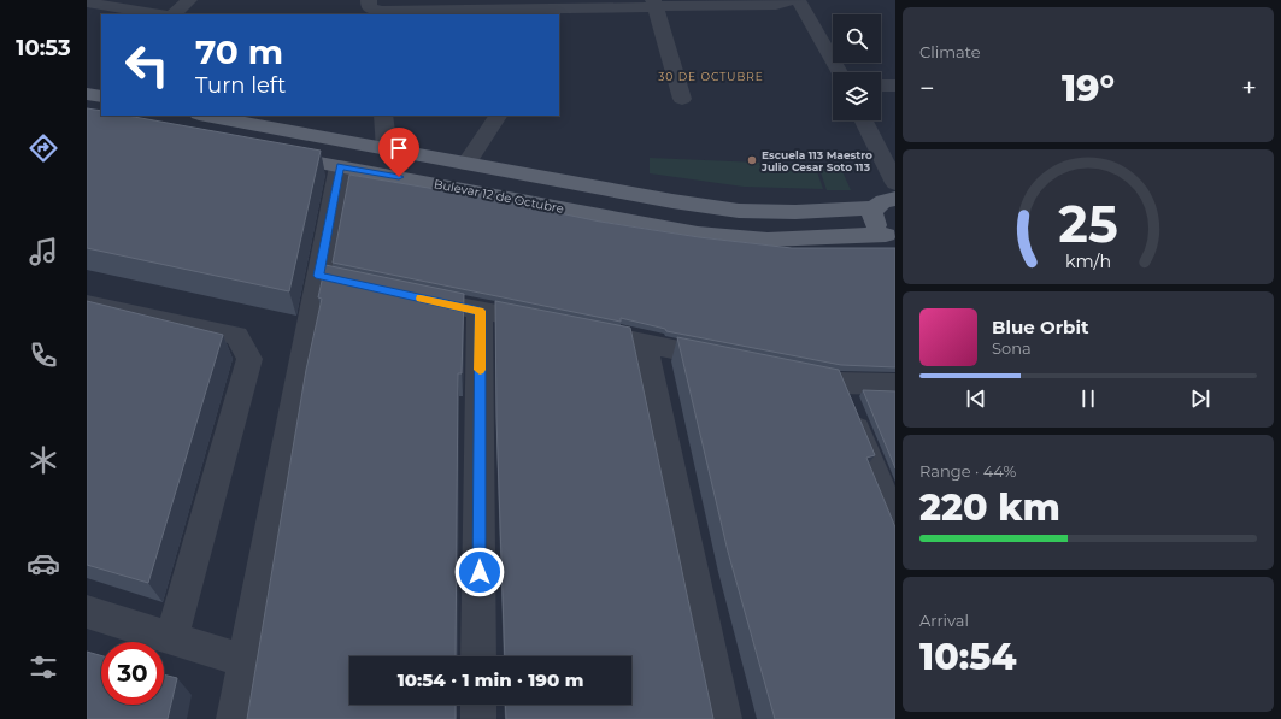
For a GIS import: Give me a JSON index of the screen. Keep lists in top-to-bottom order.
{
  "streets": {
    "main road": ["Bulevar 12 de Octubre"]
  },
  "districts": ["30 DE OCTUBRE"],
  "places": ["Escuela 113 Maestro Julio Cesar Soto 113"],
  "page": {
    "tabs": "10:53",
    "tile": [
      "Climate",
      ["Range · 44%", "220 km"],
      ["Arrival", "10:54"]
    ],
    "turn": ["70 m", "Turn left"],
    "heat": ["−", "19°", "+"],
    "song": ["Blue Orbit", "Sona"],
    "limit": "30",
    "trip": "10:54 · 1 min · 190 m",
    "gauge": ["25", "km/h"]
  }
}
